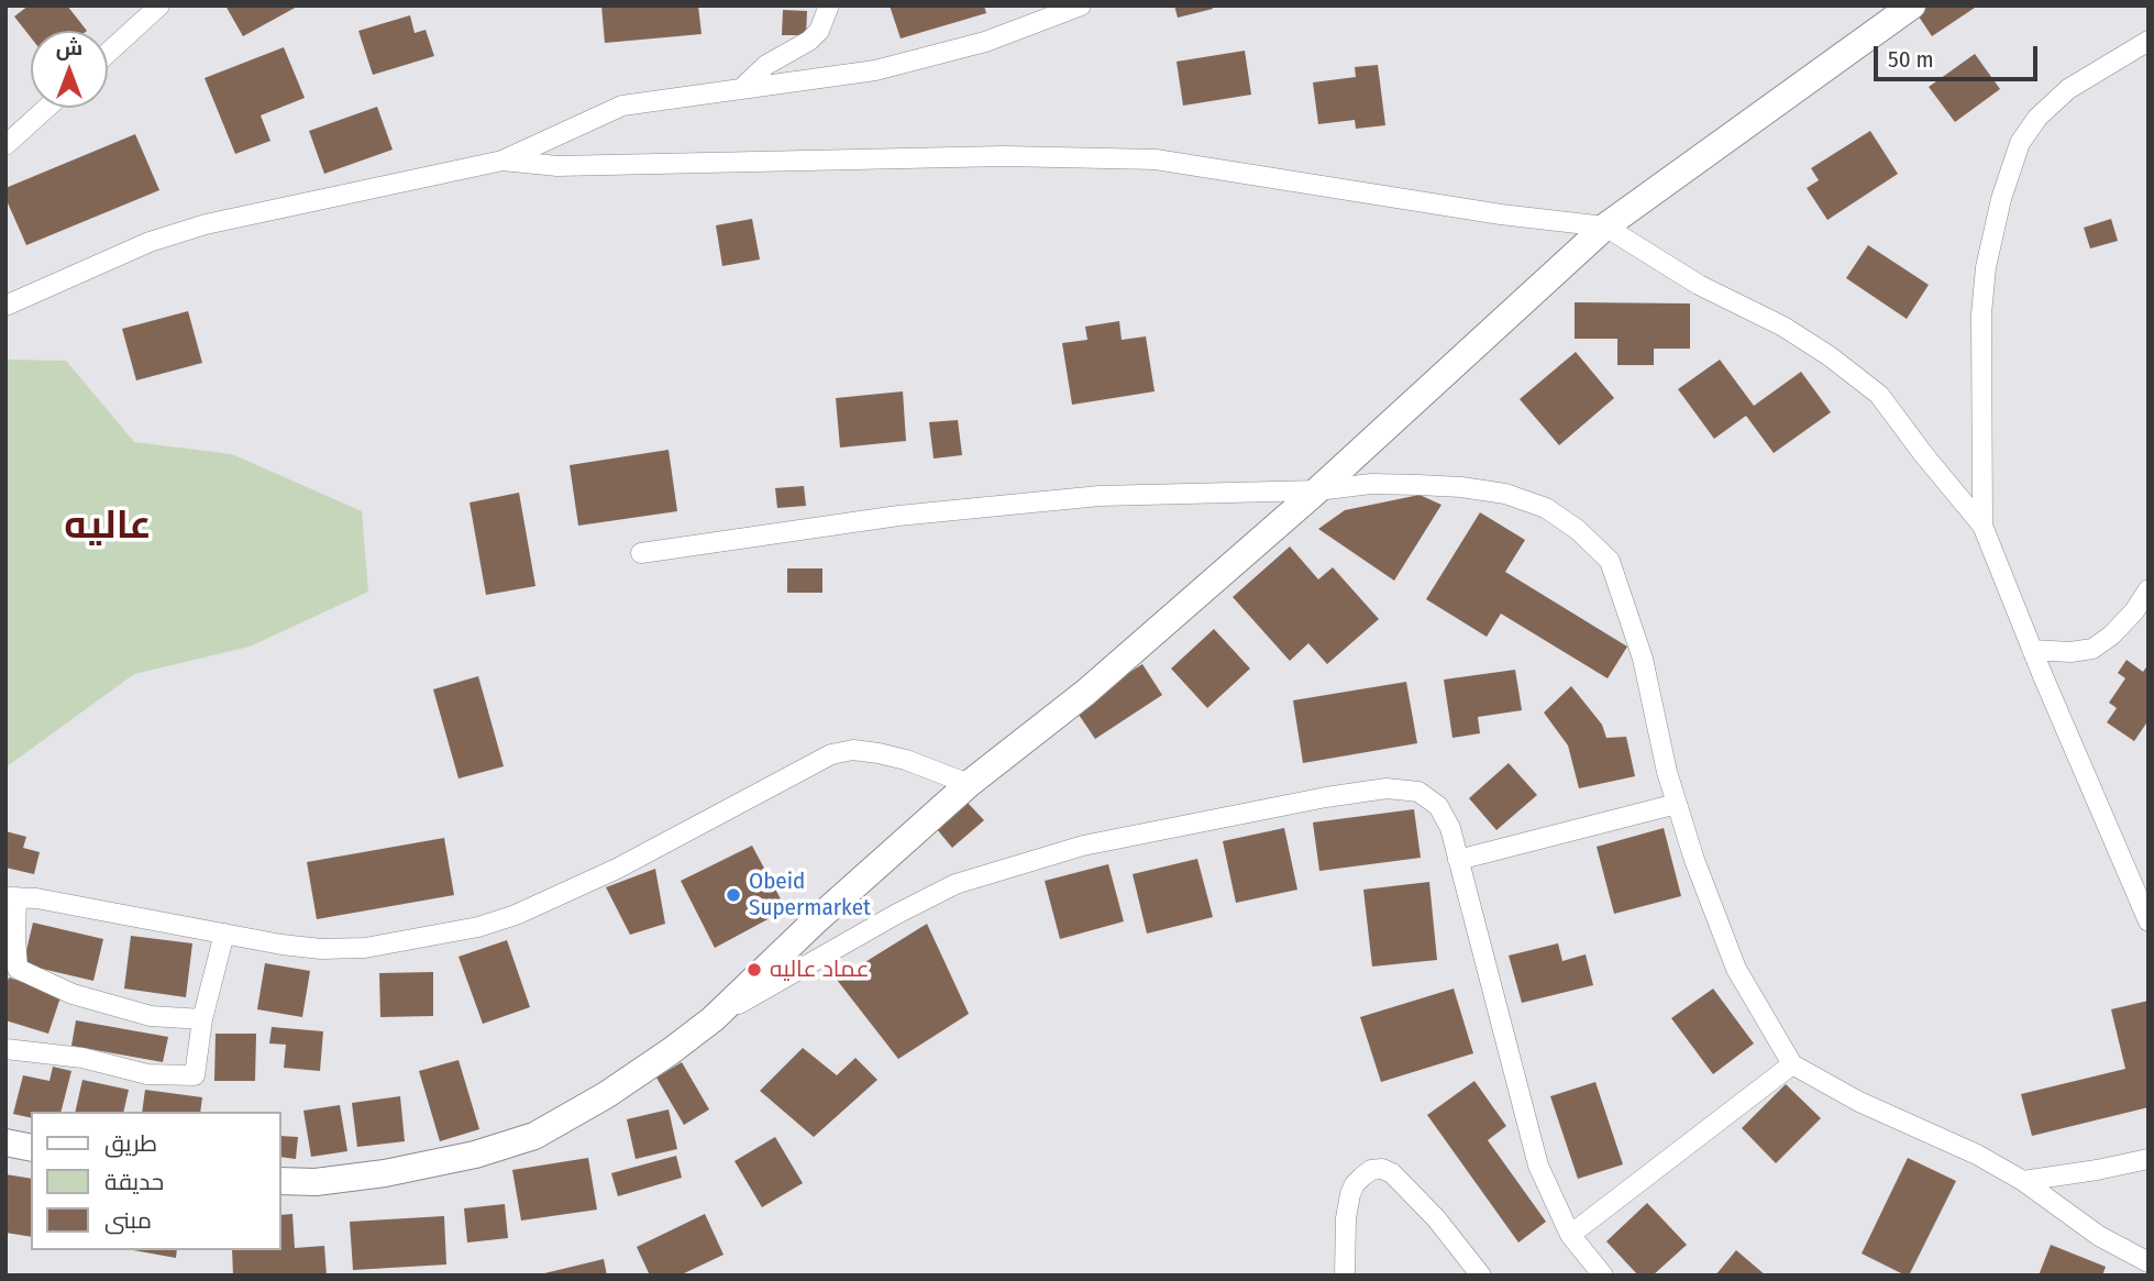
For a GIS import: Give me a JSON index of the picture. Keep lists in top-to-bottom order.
{
  "districts": ["عاليه"],
  "places": ["Obeid Supermarket", "عماد عاليه"],
  "legend": ["طريق", "حديقة", "مبنى"],
  "scale_bar": "50 m",
  "north": "top"
}
